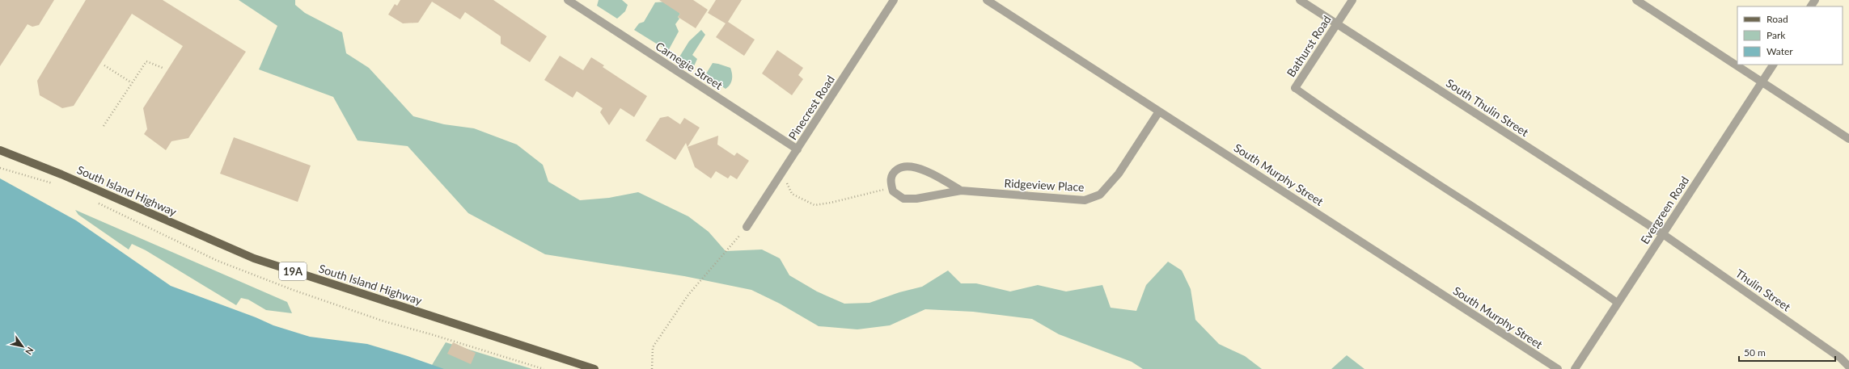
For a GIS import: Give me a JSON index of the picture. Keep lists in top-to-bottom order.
{
  "streets": {
    "main road": ["South Island Highway", "19A"],
    "street": [
      "Bathurst Road",
      "Carnegie Street",
      "Pinecrest Road",
      "South Thulin Street",
      "South Murphy Street",
      "Ridgeview Place",
      "Evergreen Road",
      "Thulin Street"
    ]
  },
  "crossings": [
    ["Bathurst Road", "South Thulin Street"],
    ["Carnegie Street", "Pinecrest Road"],
    ["South Thulin Street", "Evergreen Road"],
    ["South Thulin Street", "Thulin Street"],
    ["South Murphy Street", "Ridgeview Place"],
    ["Evergreen Road", "Thulin Street"]
  ],
  "legend": ["Road", "Park", "Water"],
  "scale_bar": "50 m",
  "north": "bottom right"
}
